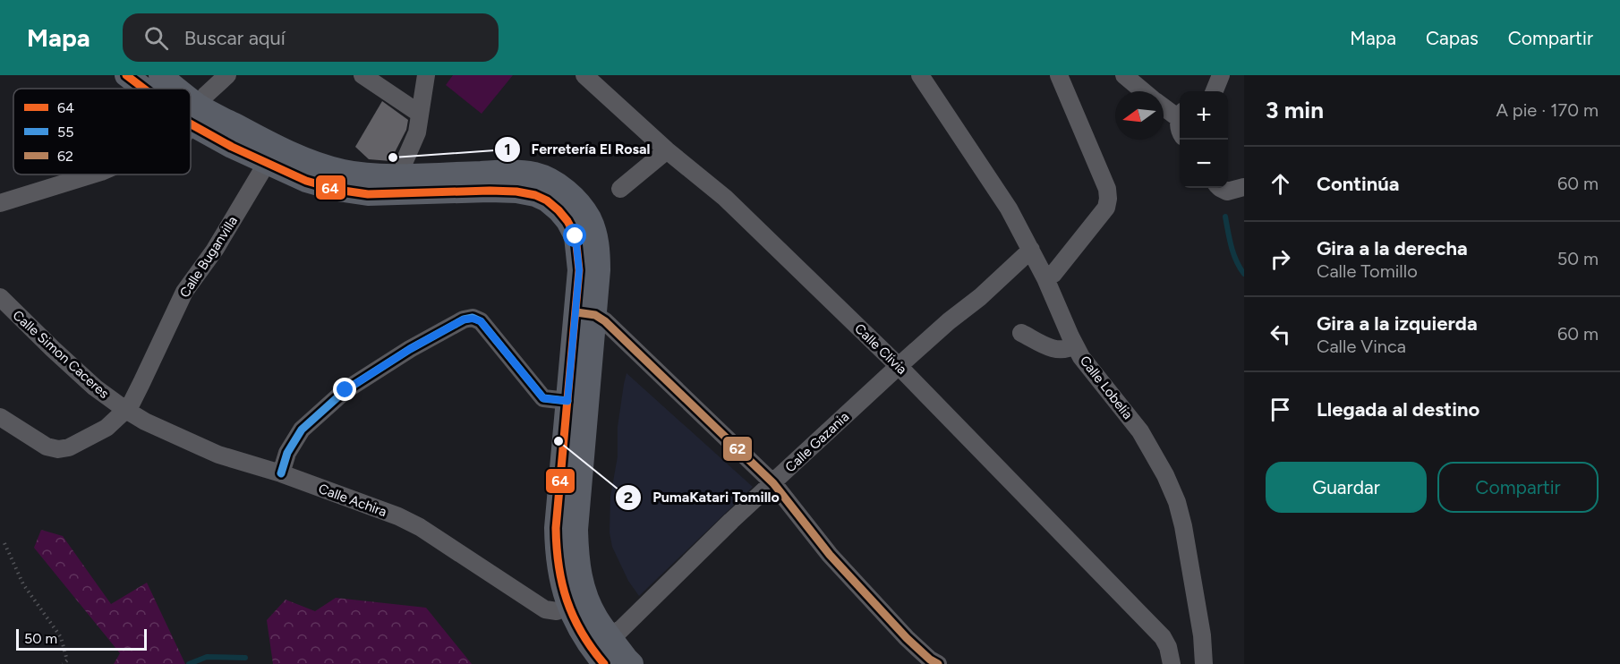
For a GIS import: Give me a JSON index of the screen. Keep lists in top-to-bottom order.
{
  "streets": {
    "street": [
      "Calle Buganvilla",
      "Calle Clivia",
      "Calle Simon Caceres",
      "Calle Lobelia",
      "Calle Gazania",
      "Calle Achira"
    ]
  },
  "crossings": [
    ["Calle Buganvilla", "Calle Simon Caceres"],
    ["Calle Buganvilla", "Calle Achira"],
    ["Calle Clivia", "Calle Gazania"],
    ["Calle Simon Caceres", "Calle Achira"],
    ["Calle Lobelia", "Calle Gazania"]
  ],
  "places": ["Ferretería El Rosal", "PumaKatari Tomillo"],
  "lines": ["transit line 64", "transit line 62", "transit line 55"],
  "legend": ["64", "55", "62"],
  "scale_bar": "50 m",
  "north": "left",
  "page": {
    "header": "Mapa",
    "search": "Buscar aquí",
    "nav": ["Mapa", "Capas", "Compartir"],
    "heading": ["3 min", "A pie · 170 m"],
    "map_buttons": ["+", "−"],
    "list": [
      ["Continúa", "60 m"],
      ["Gira a la derecha", "Calle Tomillo", "50 m"],
      ["Gira a la izquierda", "Calle Vinca", "60 m"],
      "Llegada al destino"
    ],
    "buttons": ["Guardar", "Compartir"],
    "scale": "50 m"
  }
}
